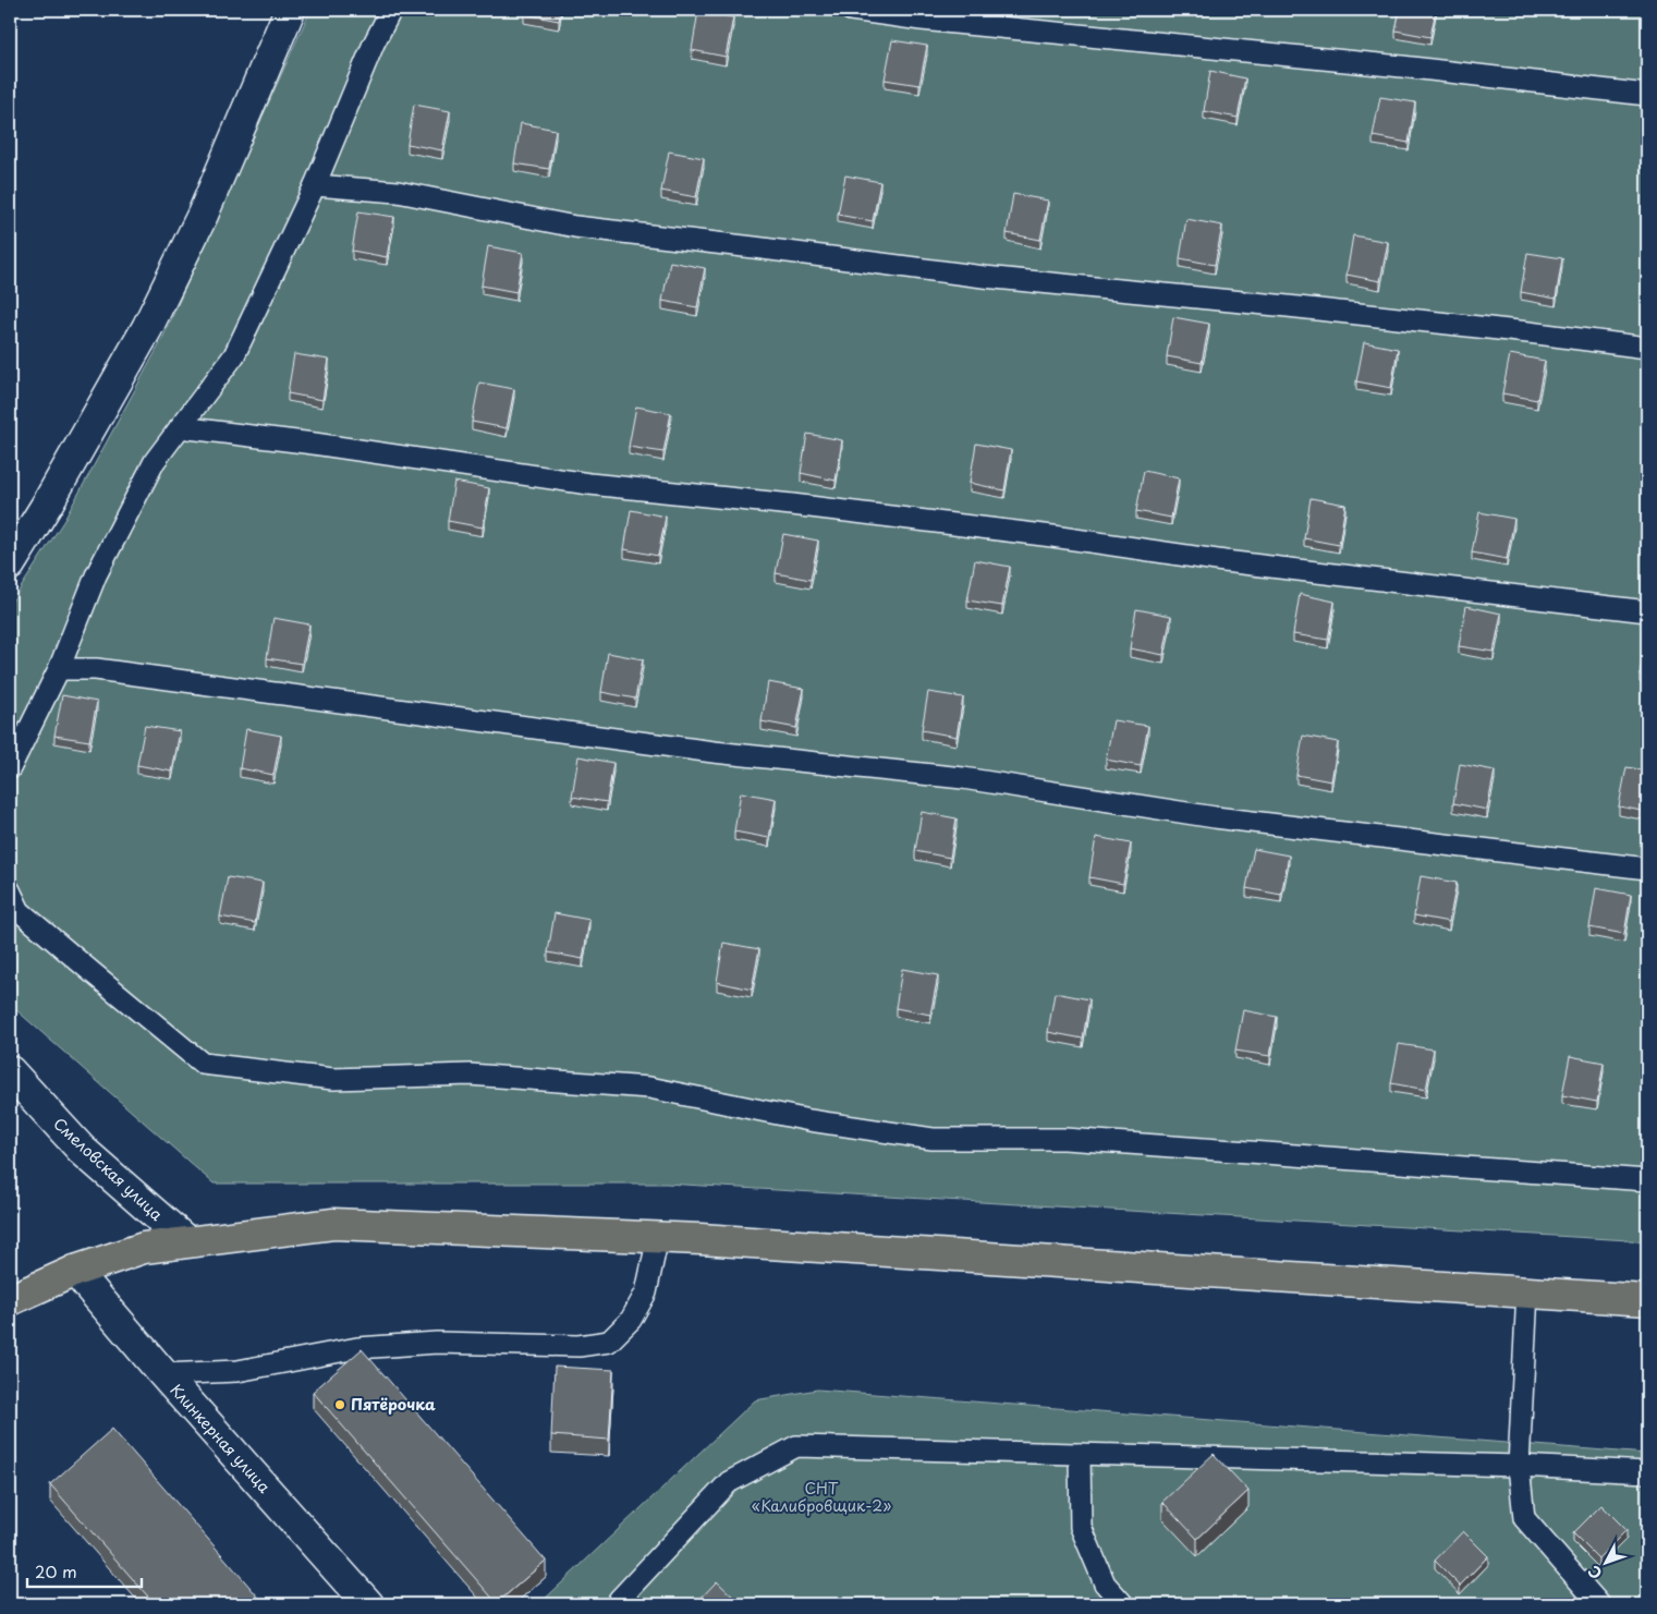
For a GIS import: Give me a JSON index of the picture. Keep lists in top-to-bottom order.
{
  "streets": {
    "street": ["Смеловская улица", "Клинкерная улица"]
  },
  "parks": ["СНТ «Калибровщик-2»"],
  "places": ["Пятёрочка"],
  "scale_bar": "20 m",
  "north": "bottom left"
}
